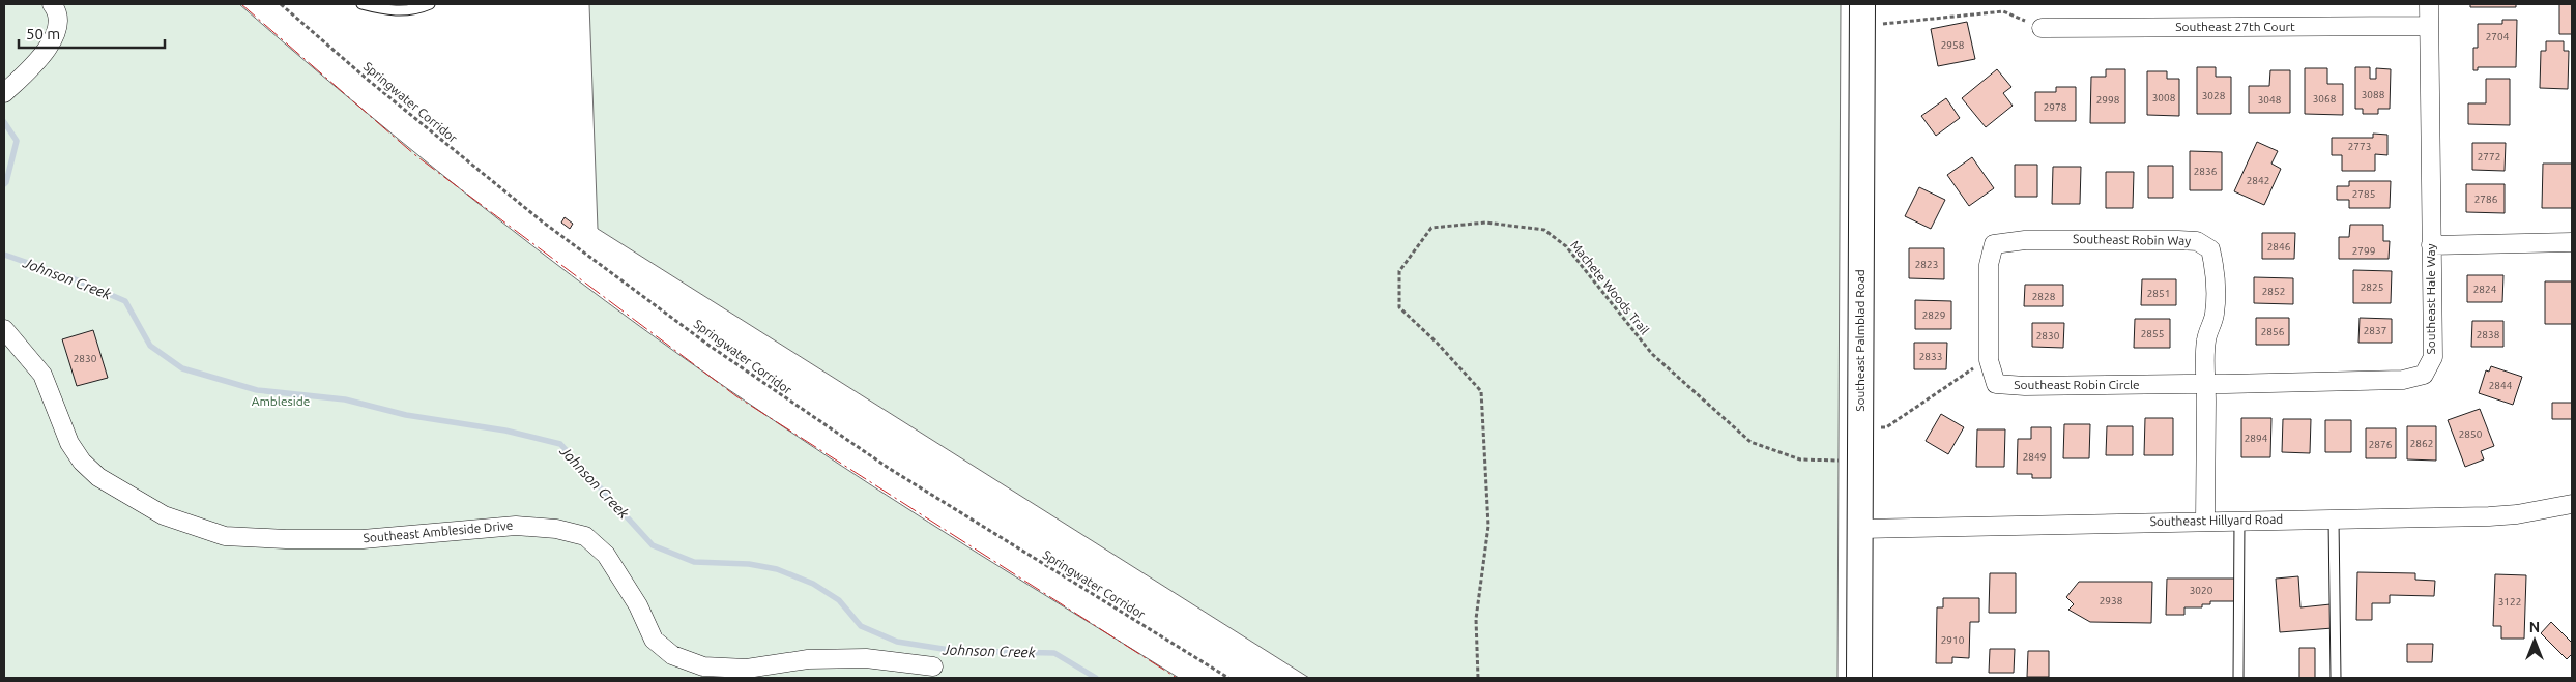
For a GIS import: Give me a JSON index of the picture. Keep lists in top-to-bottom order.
{
  "streets": {
    "street": [
      "Southeast 27th Court",
      "Southeast Robin Way",
      "Southeast Hale Way",
      "Southeast Palmblad Road",
      "Southeast Robin Circle",
      "Southeast Hillyard Road",
      "Southeast Ambleside Drive"
    ],
    "path": ["Springwater Corridor", "Machete Woods Trail"]
  },
  "crossings": [
    ["Southeast 27th Court", "Southeast Hale Way"],
    ["Southeast Robin Way", "Southeast Hale Way"],
    ["Southeast Robin Way", "Southeast Robin Circle"],
    ["Southeast Robin Way", "Southeast Hillyard Road"],
    ["Machete Woods Trail", "Southeast Palmblad Road"],
    ["Southeast Hale Way", "Southeast Robin Circle"],
    ["Southeast Palmblad Road", "Southeast Hillyard Road"]
  ],
  "water": ["Johnson Creek"],
  "parks": ["Ambleside"],
  "house_numbers": [
    "2704",
    "2958",
    "3088",
    "3028",
    "3008",
    "3068",
    "2998",
    "3048",
    "2978",
    "2773",
    "2772",
    "2836",
    "2842",
    "2785",
    "2786",
    "2846",
    "2799",
    "2823",
    "2825",
    "2824",
    "2852",
    "2851",
    "2828",
    "2829",
    "2837",
    "2856",
    "2855",
    "2838",
    "2830",
    "2833",
    "2830",
    "2844",
    "2850",
    "2894",
    "2862",
    "2876",
    "2849",
    "3020",
    "2938",
    "3122",
    "2910"
  ],
  "scale_bar": "50 m",
  "north": "top"
}
